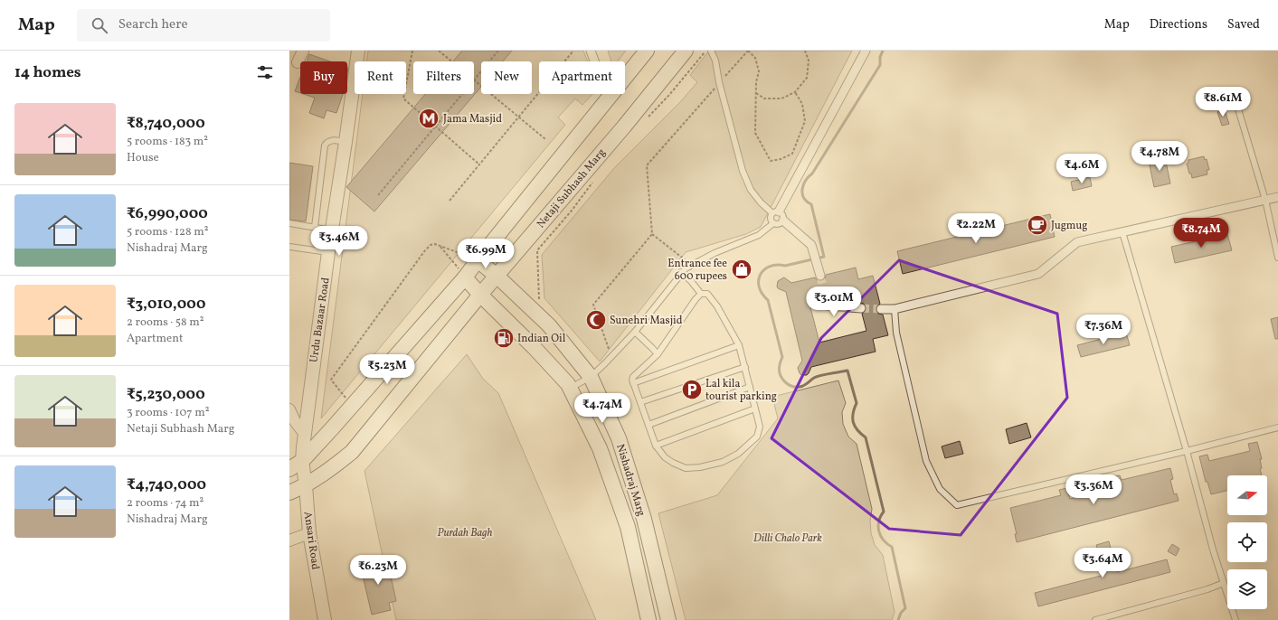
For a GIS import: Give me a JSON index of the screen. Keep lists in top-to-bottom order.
{
  "streets": {
    "main road": ["Netaji Subhash Marg", "Nishadraj Marg"],
    "street": ["Urdu Bazaar Road", "Ansari Road"]
  },
  "crossings": [
    ["Netaji Subhash Marg", "Nishadraj Marg"],
    ["Netaji Subhash Marg", "Ansari Road"],
    ["Urdu Bazaar Road", "Ansari Road"]
  ],
  "parks": ["Purdah Bagh", "Dilli Chalo Park"],
  "places": {
    "metro station": ["Jama Masjid"],
    "cafe": ["Jugmug"],
    "shop": ["Entrance fee 600 rupees"],
    "mosque": ["Sunehri Masjid"],
    "fuel station": ["Indian Oil"],
    "parking": ["Lal kila tourist parking"]
  },
  "north": "right",
  "page": {
    "header": "Map",
    "search": "Search here",
    "nav": ["Map", "Directions", "Saved"],
    "heading": "14 homes",
    "chip": [
      "Buy",
      "Rent",
      "Filters",
      "New",
      "Apartment"
    ],
    "price": [
      "₹8.61M",
      "₹4.78M",
      "₹4.6M",
      "₹2.22M",
      "₹8.74M",
      "₹3.46M",
      "₹6.99M",
      "₹3.01M",
      "₹7.36M",
      "₹5.23M",
      "₹4.74M",
      "₹3.36M",
      "₹3.64M",
      "₹6.23M"
    ],
    "list": [
      {
        "name": "₹8,740,000",
        "note": "5 rooms · 183 m² · House"
      },
      {
        "name": "₹6,990,000",
        "note": "5 rooms · 128 m² · Nishadraj Marg"
      },
      {
        "name": "₹3,010,000",
        "note": "2 rooms · 58 m² · Apartment"
      },
      {
        "name": "₹5,230,000",
        "note": "3 rooms · 107 m² · Netaji Subhash Marg"
      },
      {
        "name": "₹4,740,000",
        "note": "2 rooms · 74 m² · Nishadraj Marg"
      }
    ]
  }
}
